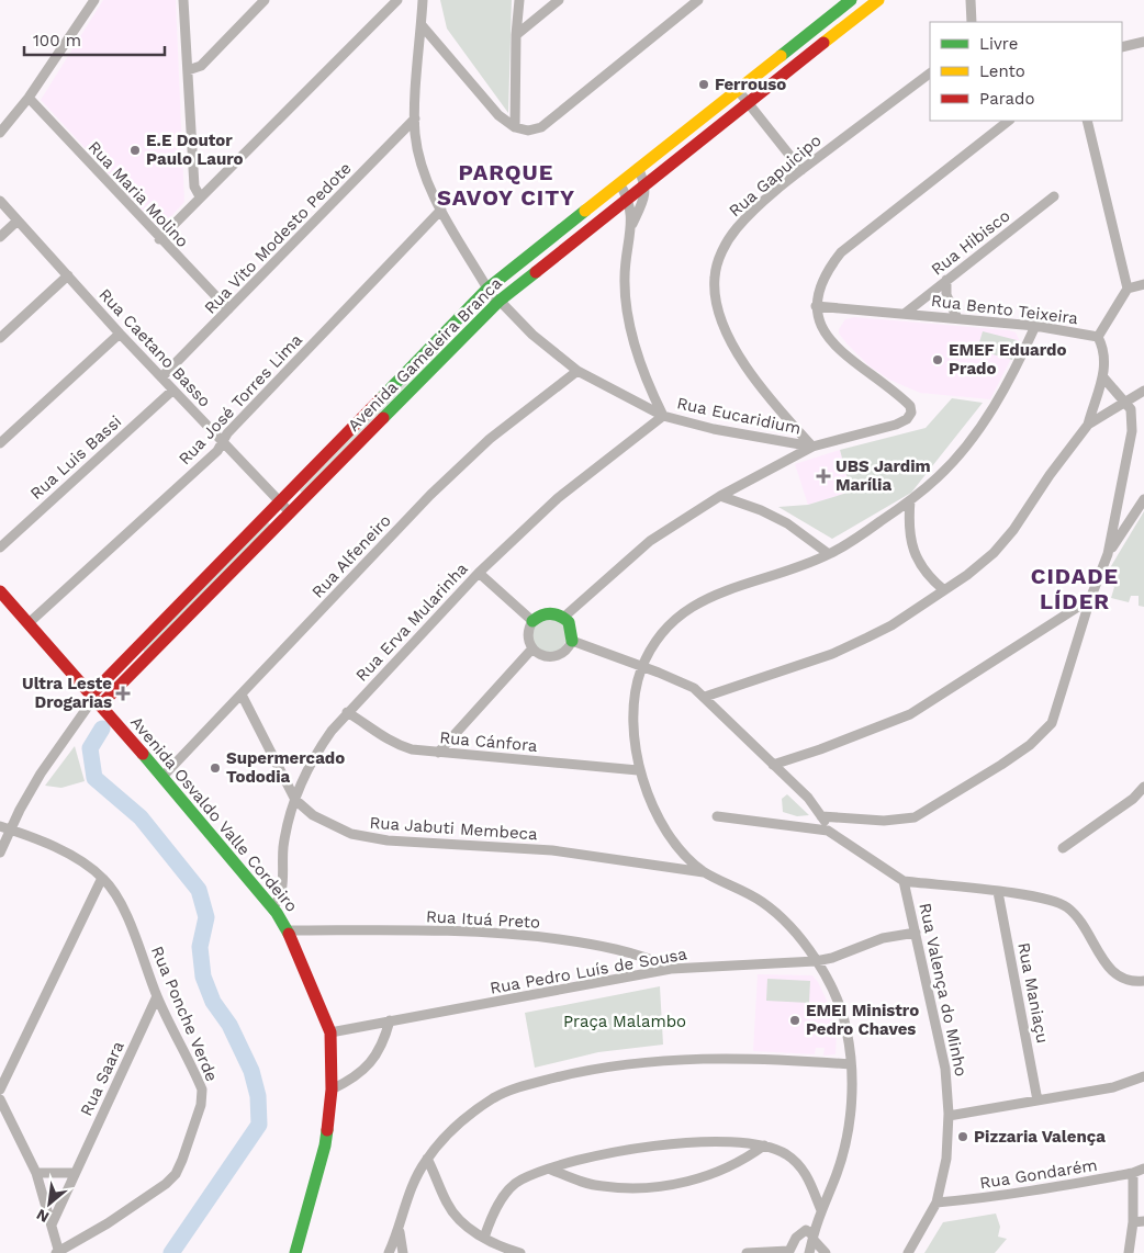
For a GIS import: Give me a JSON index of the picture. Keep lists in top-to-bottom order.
{
  "streets": {
    "main road": ["Avenida Gameleira Branca", "Avenida Osvaldo Valle Cordeiro"],
    "street": [
      "Rua Gapuicipo",
      "Rua Maria Molino",
      "Rua Vito Modesto Pedote",
      "Rua Hibisco",
      "Rua Bento Teixeira",
      "Rua Caetano Basso",
      "Rua José Torres Lima",
      "Rua Eucaridium",
      "Rua Luis Bassi",
      "Rua Alfeneiro",
      "Rua Erva Mularinha",
      "Rua Cánfora",
      "Rua Jabuti Membeca",
      "Rua Ituá Preto",
      "Rua Pedro Luís de Sousa",
      "Rua Valença do Minho",
      "Rua Maniaçu",
      "Rua Ponche Verde",
      "Rua Saara",
      "Rua Gondarém"
    ]
  },
  "crossings": [
    ["Rua Gapuicipo", "Rua Eucaridium"],
    ["Rua Maria Molino", "Rua Vito Modesto Pedote"],
    ["Rua Vito Modesto Pedote", "Rua Caetano Basso"],
    ["Rua Hibisco", "Rua Bento Teixeira"],
    ["Rua Caetano Basso", "Avenida Gameleira Branca"],
    ["Rua Caetano Basso", "Rua José Torres Lima"],
    ["Rua Caetano Basso", "Rua Luis Bassi"],
    ["Avenida Gameleira Branca", "Rua Eucaridium"],
    ["Avenida Gameleira Branca", "Avenida Osvaldo Valle Cordeiro"],
    ["Rua José Torres Lima", "Avenida Osvaldo Valle Cordeiro"],
    ["Rua Eucaridium", "Rua Alfeneiro"],
    ["Rua Eucaridium", "Rua Erva Mularinha"],
    ["Rua Alfeneiro", "Avenida Osvaldo Valle Cordeiro"],
    ["Rua Alfeneiro", "Rua Jabuti Membeca"],
    ["Rua Erva Mularinha", "Rua Cánfora"],
    ["Rua Erva Mularinha", "Avenida Osvaldo Valle Cordeiro"],
    ["Rua Erva Mularinha", "Rua Jabuti Membeca"],
    ["Avenida Osvaldo Valle Cordeiro", "Rua Ituá Preto"],
    ["Avenida Osvaldo Valle Cordeiro", "Rua Pedro Luís de Sousa"],
    ["Rua Ituá Preto", "Rua Pedro Luís de Sousa"],
    ["Rua Pedro Luís de Sousa", "Rua Valença do Minho"],
    ["Rua Valença do Minho", "Rua Gondarém"],
    ["Rua Ponche Verde", "Rua Saara"]
  ],
  "districts": ["PARQUE SAVOY CITY", "CIDADE LÍDER"],
  "parks": ["Praça Malambo"],
  "places": {
    "other": [
      "Ferrouso",
      "E.E Doutor Paulo Lauro",
      "EMEF Eduardo Prado",
      "Supermercado Tododia",
      "EMEI Ministro Pedro Chaves",
      "Pizzaria Valença"
    ],
    "health": ["UBS Jardim Marília", "Ultra Leste Drogarias"]
  },
  "legend": ["Livre", "Lento", "Parado"],
  "scale_bar": "100 m",
  "north": "bottom left"
}
